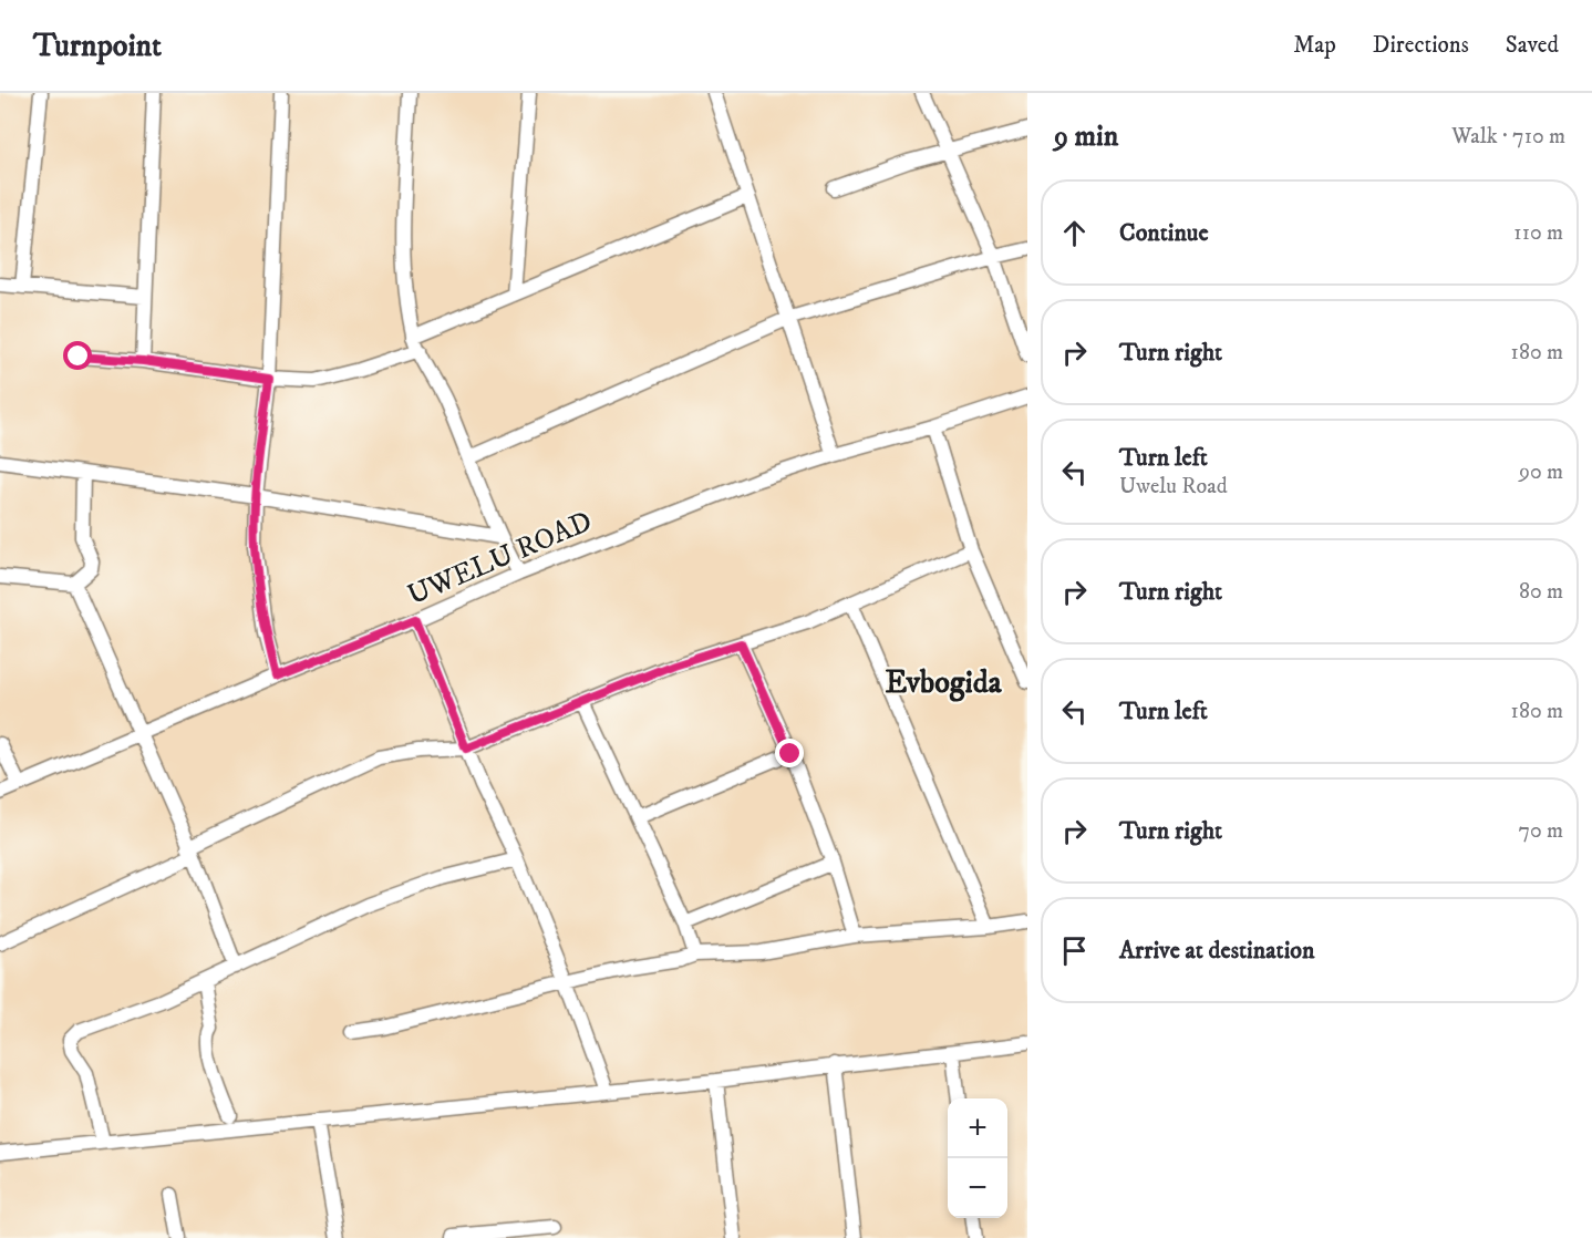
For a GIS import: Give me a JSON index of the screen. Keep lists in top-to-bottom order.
{
  "streets": {
    "street": ["UWELU ROAD"]
  },
  "districts": ["Evbogida"],
  "page": {
    "header": "Turnpoint",
    "nav": ["Map", "Directions", "Saved"],
    "heading": ["9 min", "Walk · 710 m"],
    "list": [
      ["Continue", "110 m"],
      ["Turn right", "180 m"],
      ["Turn left", "Uwelu Road", "90 m"],
      ["Turn right", "80 m"],
      ["Turn left", "180 m"],
      ["Turn right", "70 m"],
      "Arrive at destination"
    ],
    "map_buttons": ["+", "−"]
  }
}
